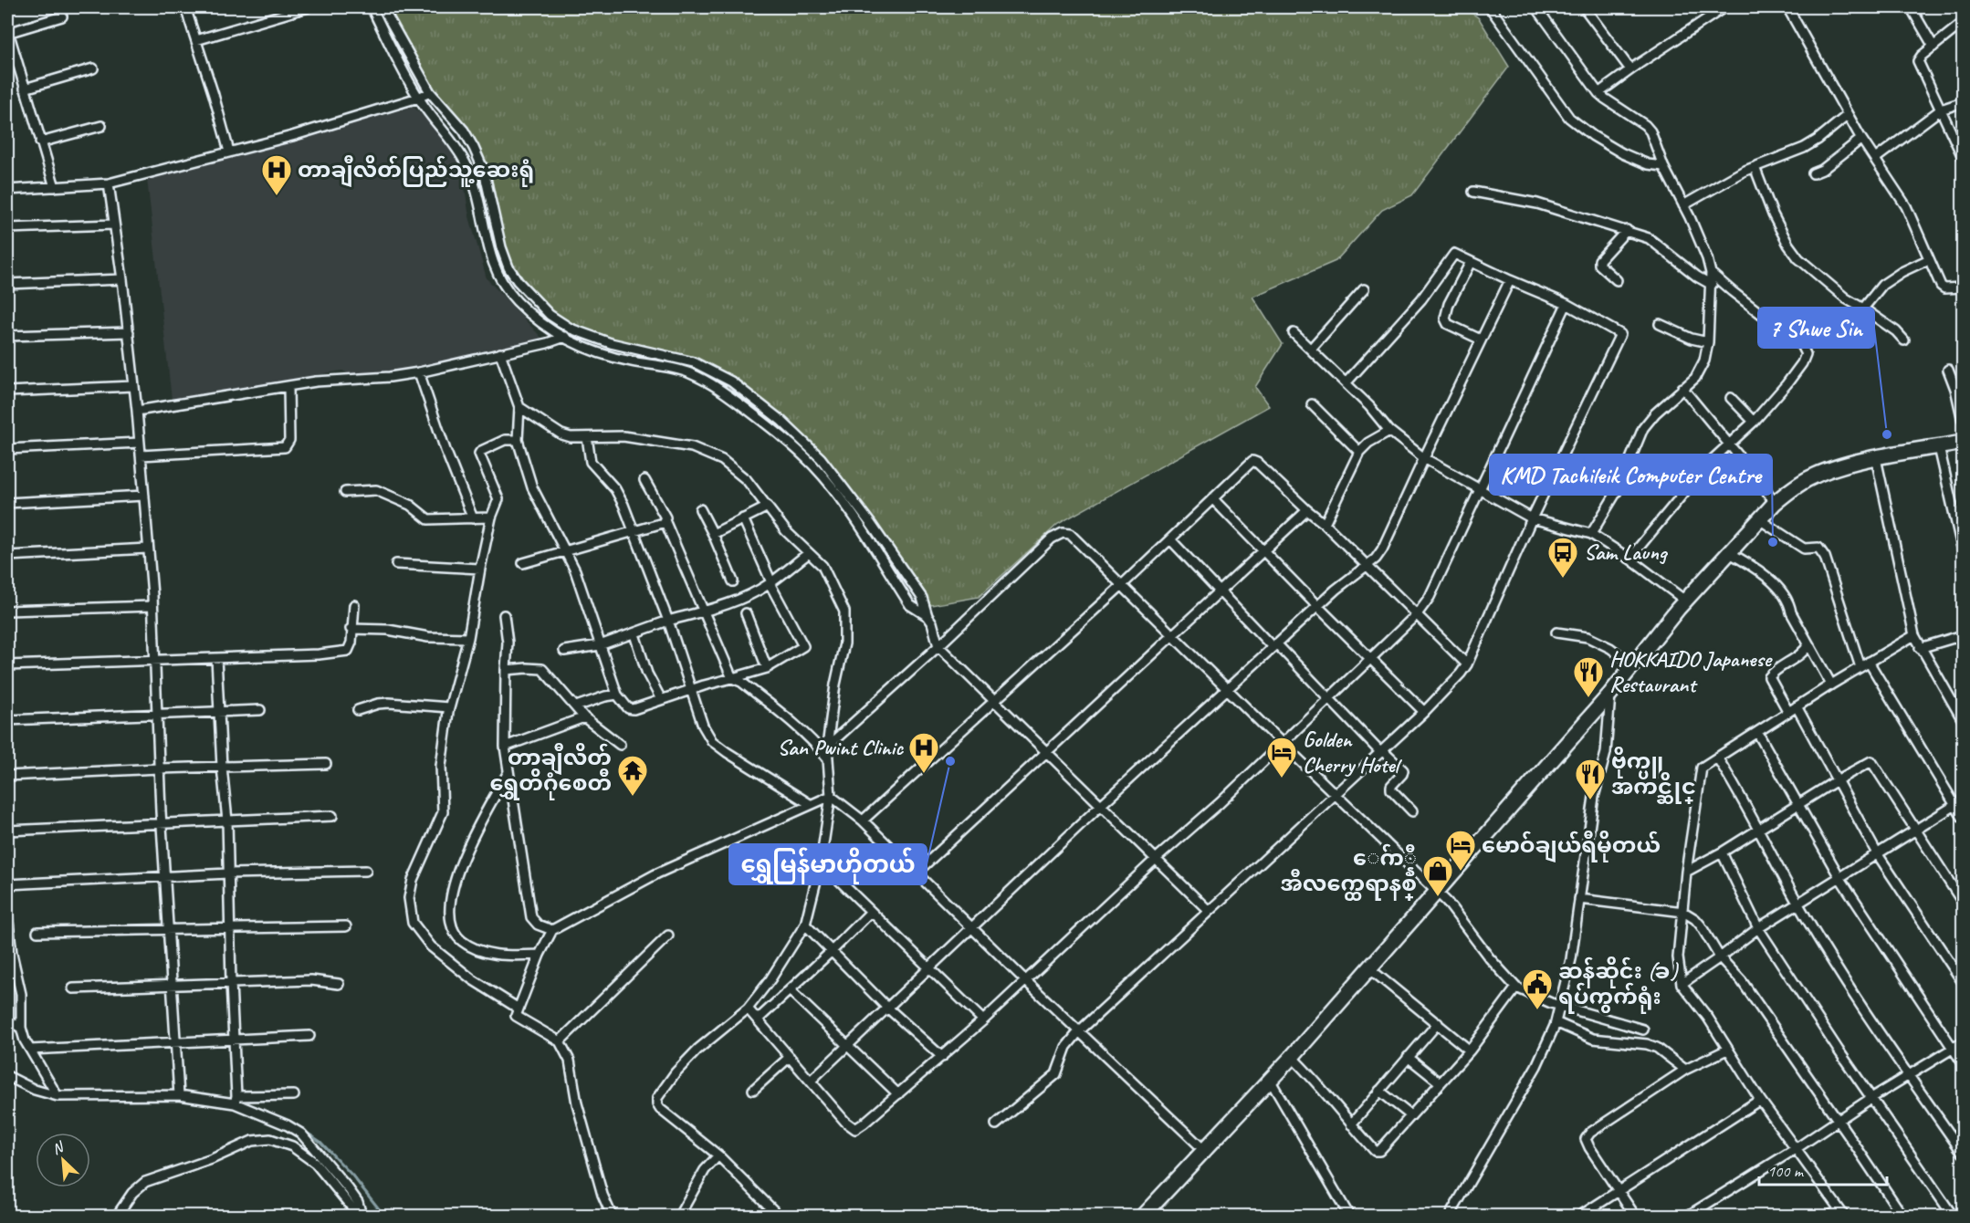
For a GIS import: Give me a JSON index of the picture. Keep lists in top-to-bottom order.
{
  "places": {
    "hospital": ["တာချီလိတ်ပြည်သူ့ဆေးရုံ", "San Pwint Clinic"],
    "other": ["7 Shwe Sin", "KMD Tachileik Computer Centre", "ရွှေမြန်မာဟိုတယ်"],
    "bus stop": ["Sam Laung"],
    "restaurant": ["HOKKAIDO Japanese Restaurant", "ဗိုက္ပူ အကင္ဆိုင္"],
    "hotel": ["Golden Cherry Hotel", "မောဝ်ချယ်ရီမိုတယ်"],
    "temple": ["တာချီလိတ် ရွှေတိဂုံစေတီ"],
    "shop": ["ေဂ်ာ္နီ အီလက္ထေရာနစ္"],
    "public building": ["ဆန်ဆိုင်း (ခ) ရပ်ကွက်ရုံး"]
  },
  "scale_bar": "100 m",
  "north": "top left"
}
